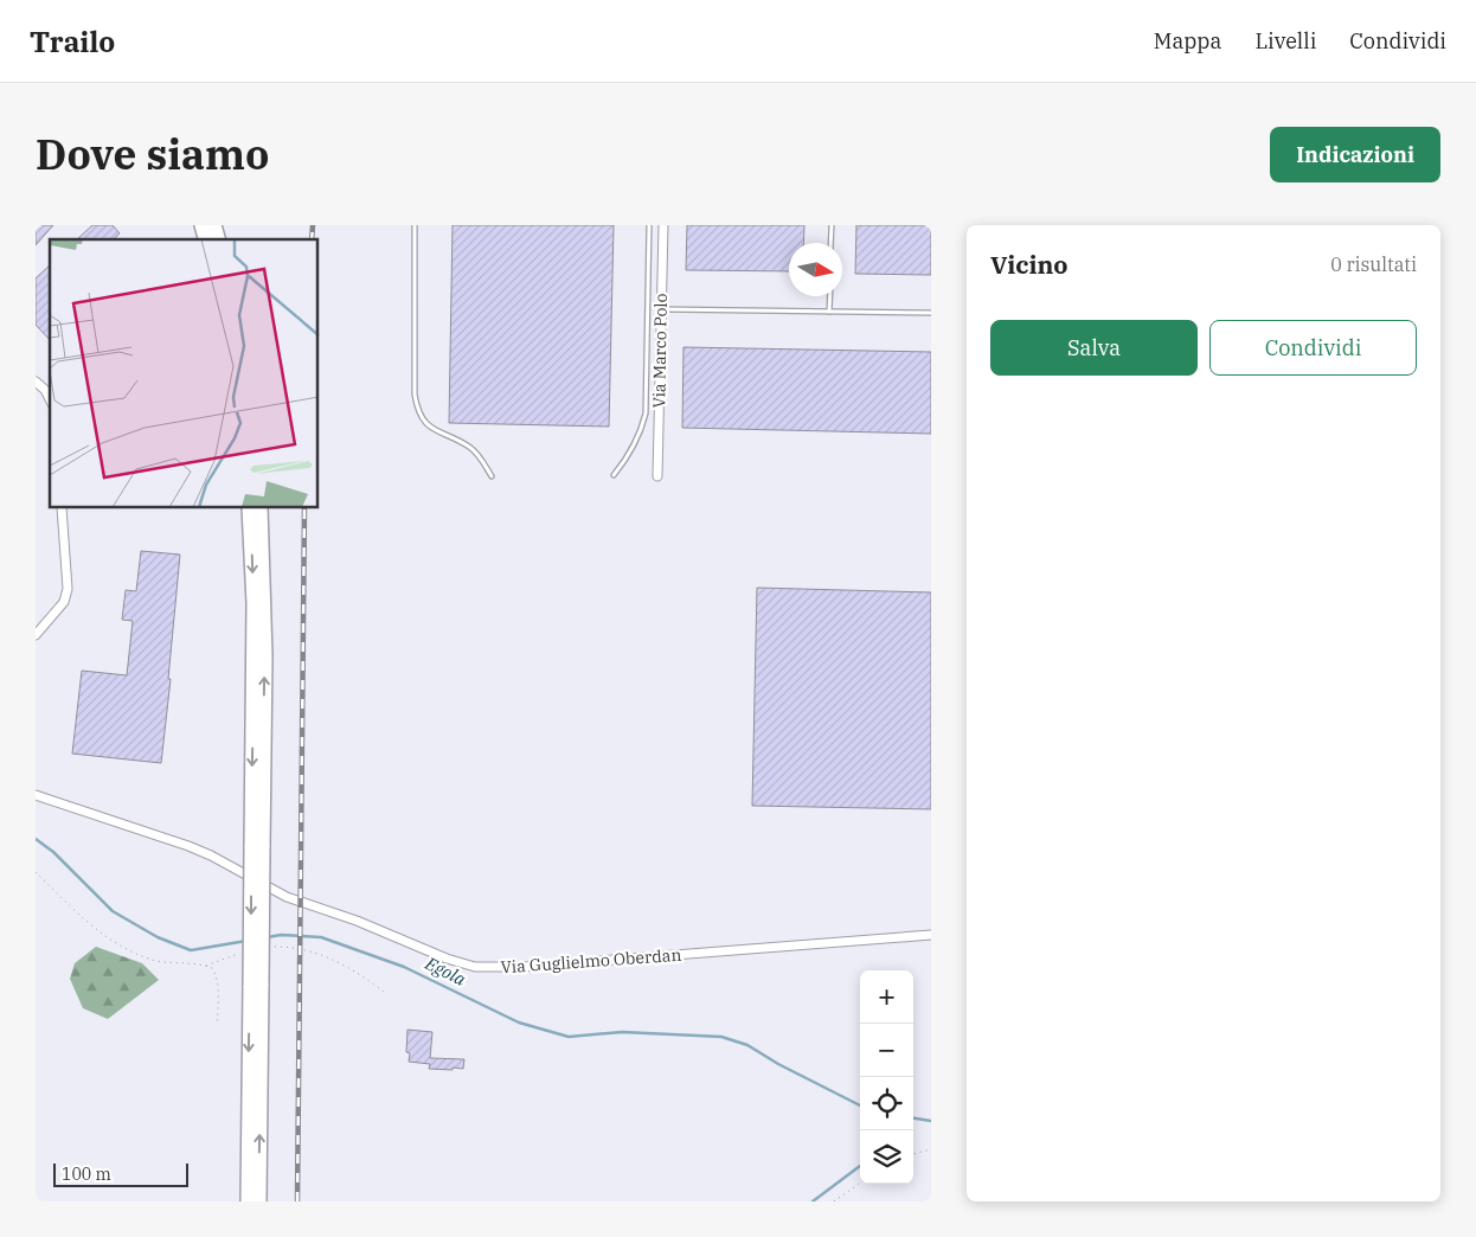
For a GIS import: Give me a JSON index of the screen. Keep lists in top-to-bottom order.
{
  "streets": {
    "street": ["Via Marco Polo", "Via Guglielmo Oberdan"]
  },
  "water": ["Egola"],
  "scale_bar": "100 m",
  "north": "right",
  "page": {
    "header": "Trailo",
    "nav": ["Mappa", "Livelli", "Condividi"],
    "title": "Dove siamo",
    "buttons": [
      "Indicazioni",
      ["Salva", "Condividi"]
    ],
    "heading": ["Vicino", "0 risultati"],
    "map_buttons": ["+", "−"],
    "scale": "100 m"
  }
}
